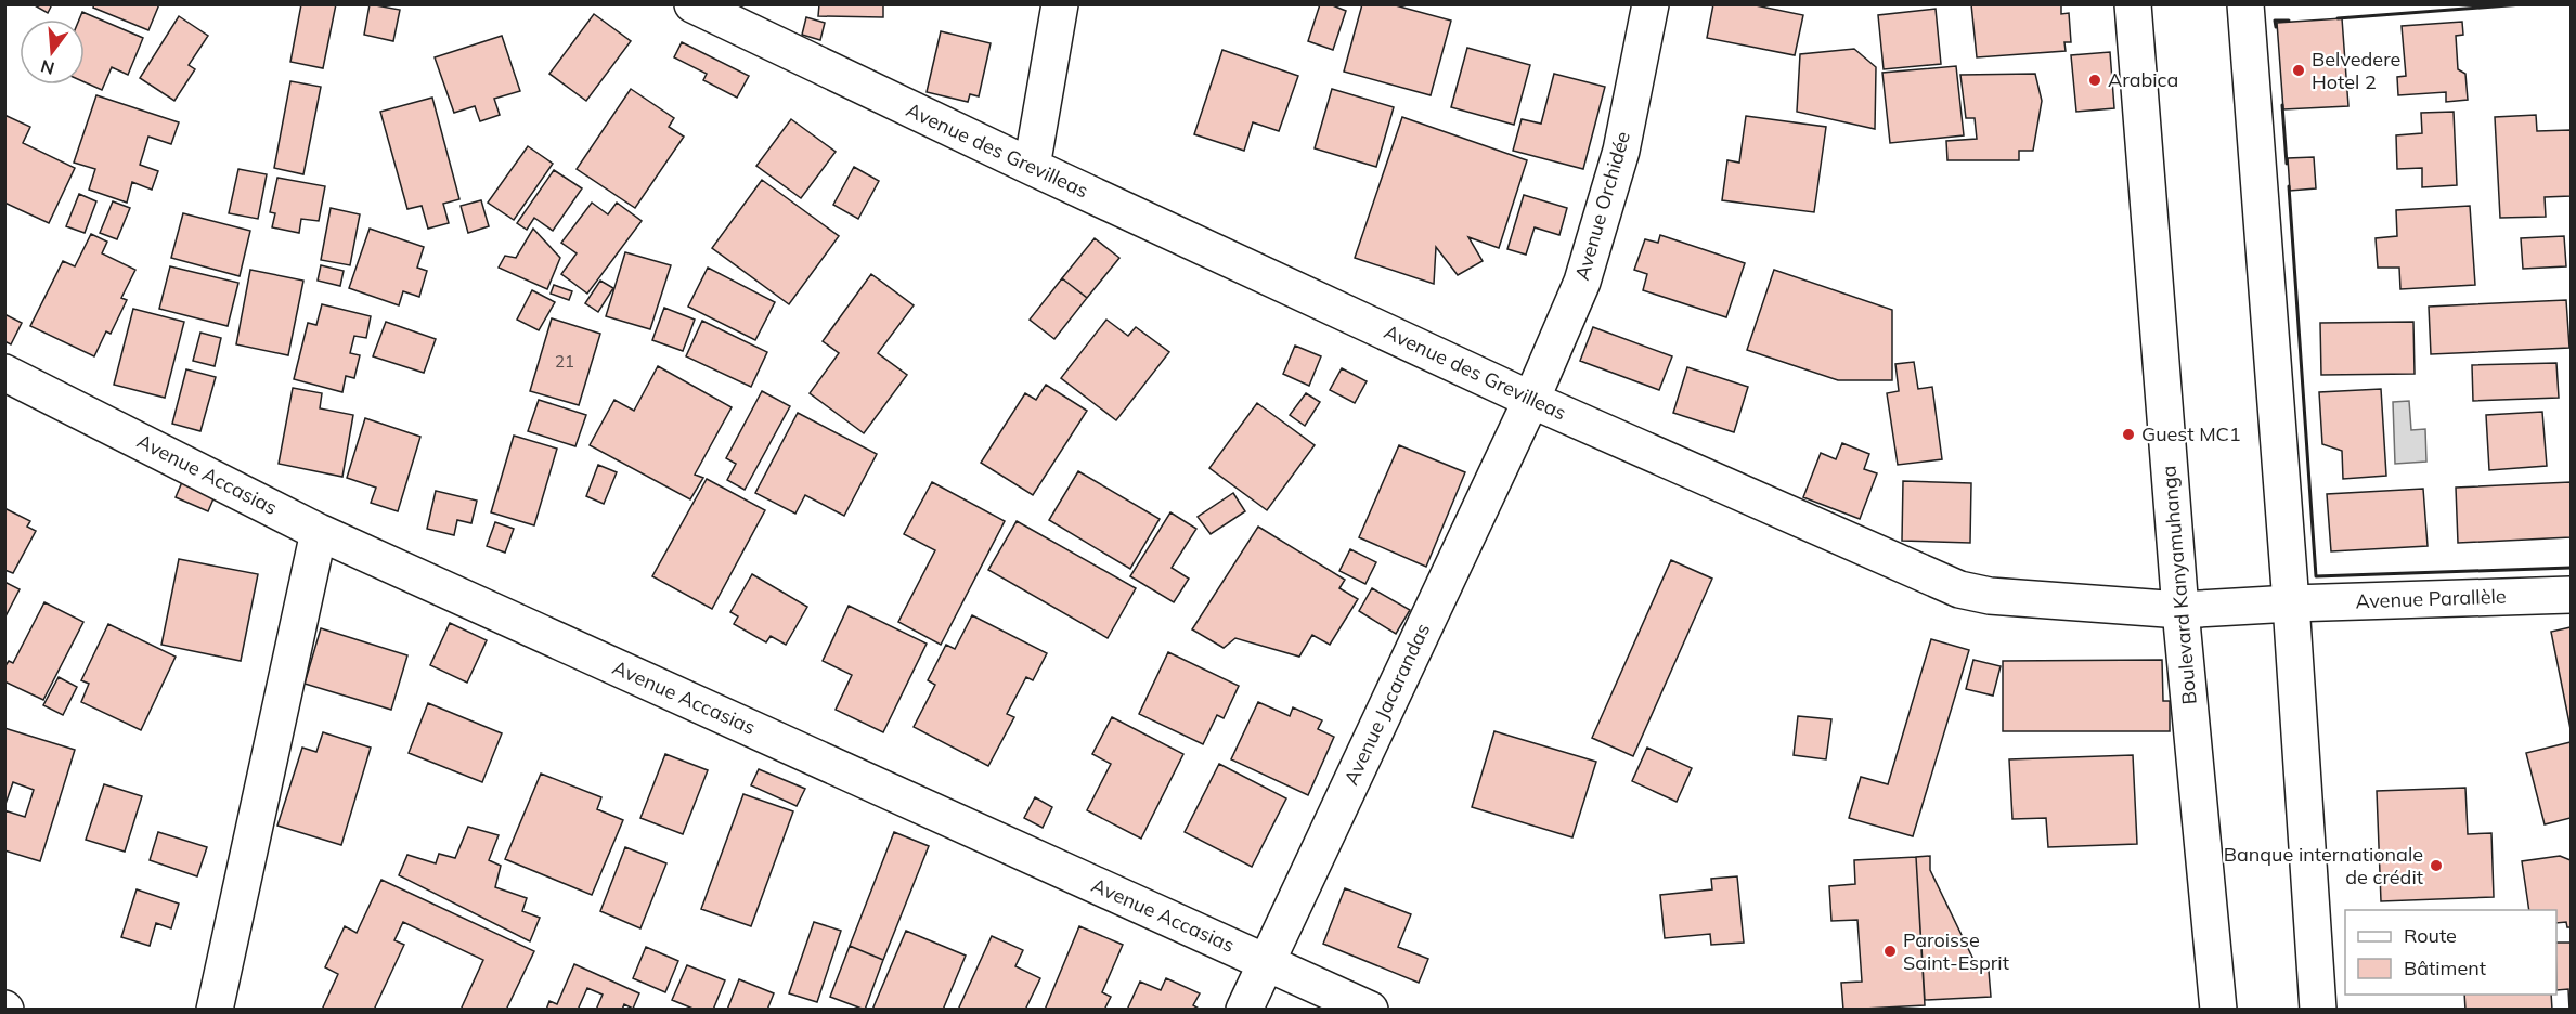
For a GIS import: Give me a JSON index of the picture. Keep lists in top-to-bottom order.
{
  "streets": {
    "street": [
      "Avenue des Grevilleas",
      "Avenue Orchidée",
      "Avenue Accasias",
      "Boulevard Kanyamuhanga",
      "Avenue Parallèle",
      "Avenue Jacarandas"
    ]
  },
  "crossings": [
    ["Avenue des Grevilleas", "Avenue Orchidée"],
    ["Avenue des Grevilleas", "Boulevard Kanyamuhanga"],
    ["Avenue des Grevilleas", "Avenue Parallèle"],
    ["Avenue des Grevilleas", "Avenue Jacarandas"],
    ["Avenue Orchidée", "Avenue Jacarandas"],
    ["Avenue Accasias", "Avenue Jacarandas"]
  ],
  "places": [
    "Belvedere Hotel 2",
    "Arabica",
    "Guest MC1",
    "Banque internationale de crédit",
    "Paroisse Saint-Esprit"
  ],
  "house_numbers": ["21"],
  "legend": ["Route", "Bâtiment"],
  "north": "bottom"
}
